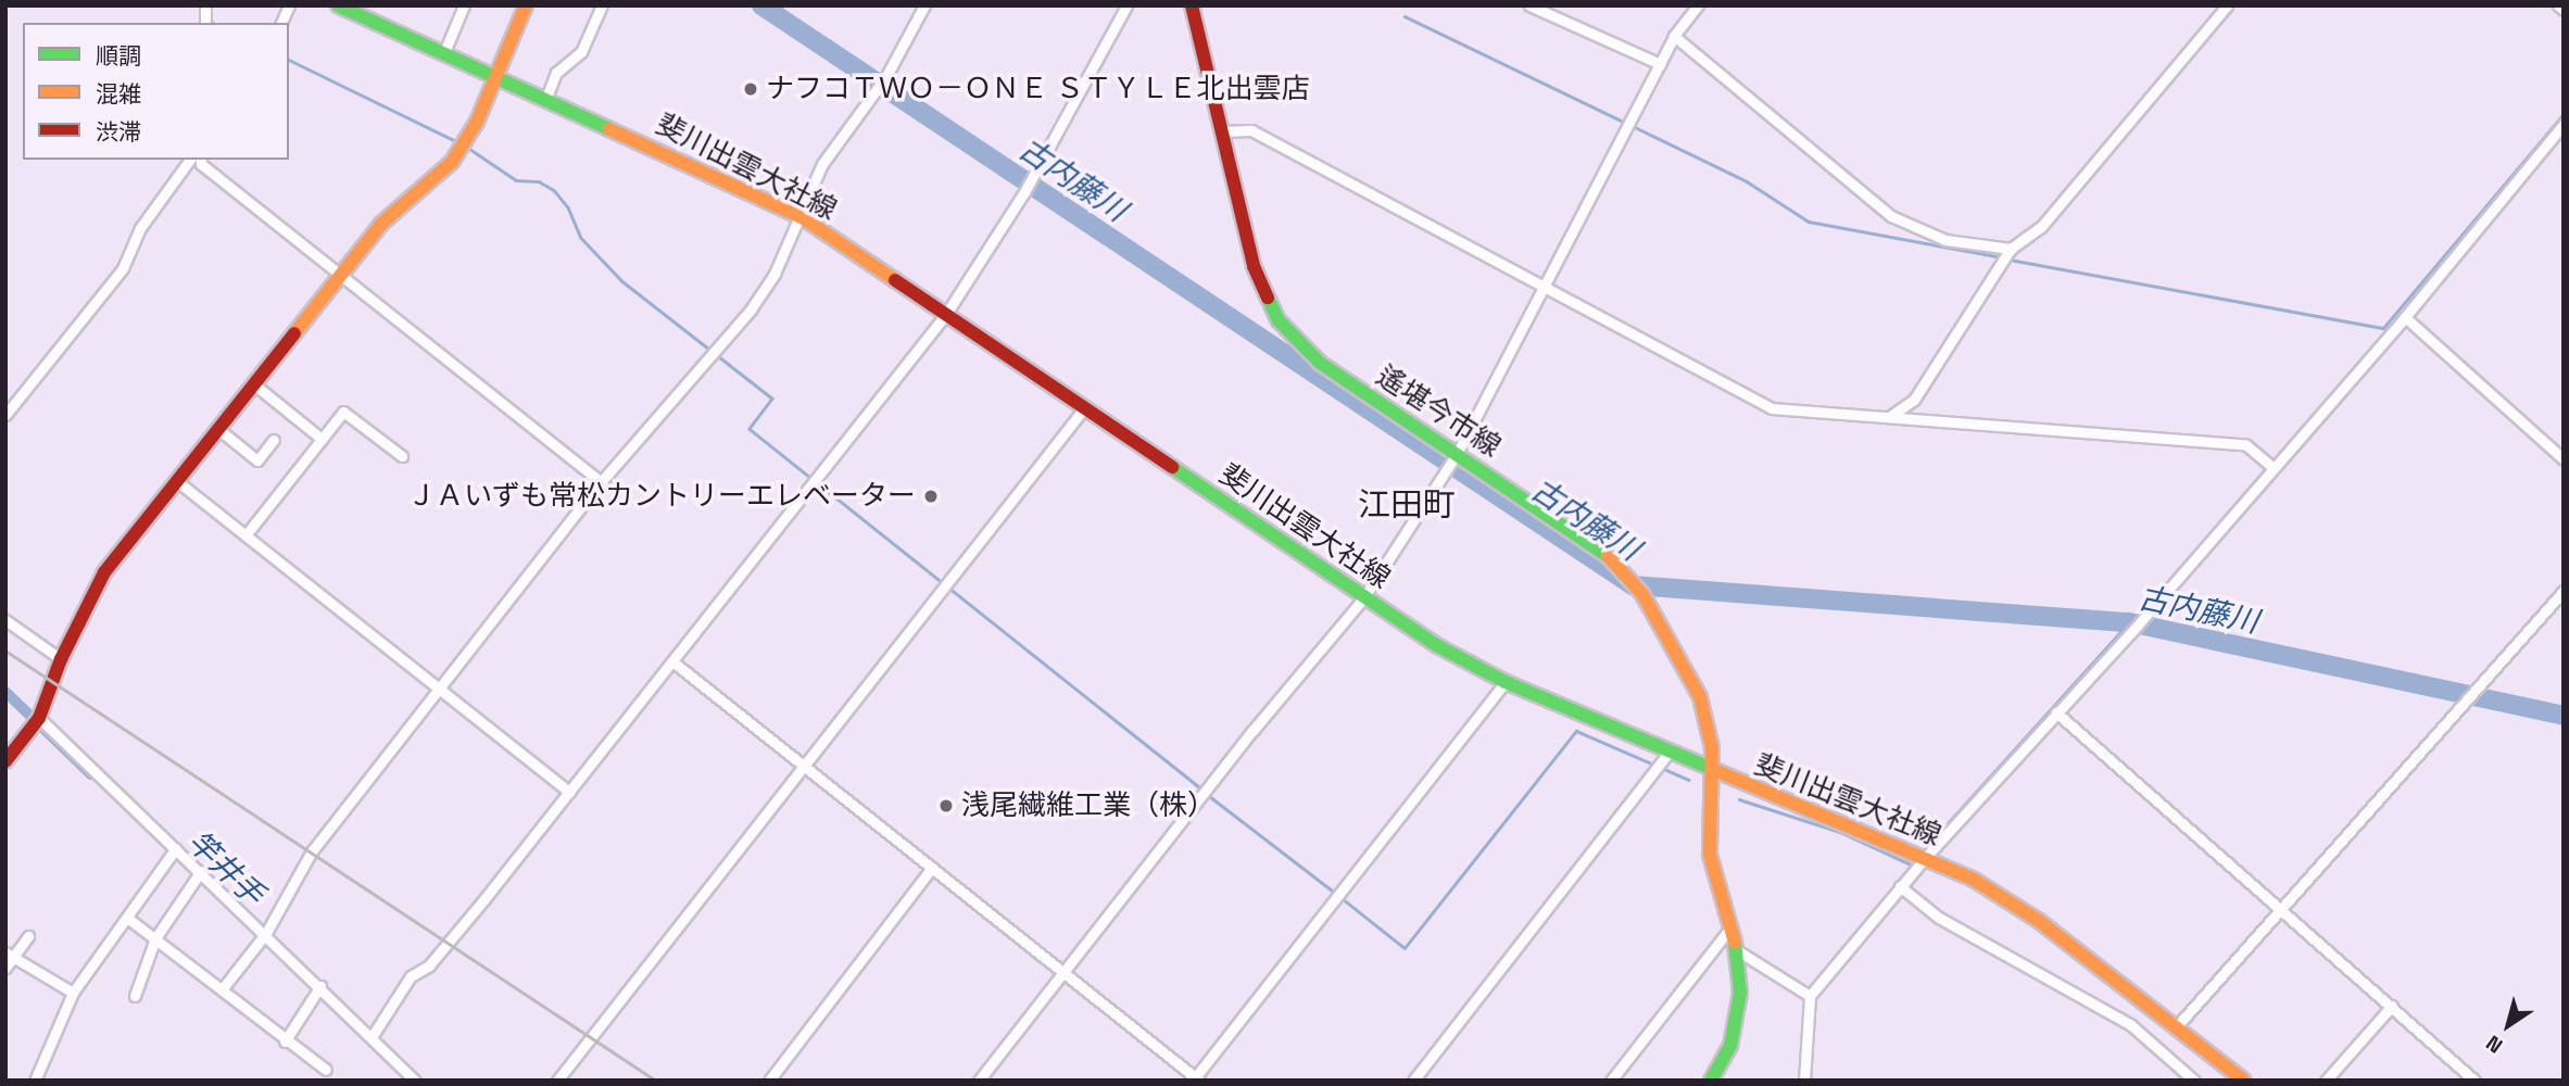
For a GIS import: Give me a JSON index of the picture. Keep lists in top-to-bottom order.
{
  "streets": {
    "main road": ["斐川出雲大社線", "遙堪今市線"]
  },
  "crossings": [
    ["斐川出雲大社線", "遙堪今市線"]
  ],
  "districts": ["江田町"],
  "water": ["古内藤川", "竿井手"],
  "places": ["ナフコＴＷＯ－ＯＮＥ ＳＴＹＬＥ北出雲店", "ＪＡいずも常松カントリーエレベーター", "浅尾繊維工業（株）"],
  "legend": ["順調", "混雑", "渋滞"],
  "north": "bottom left"
}
